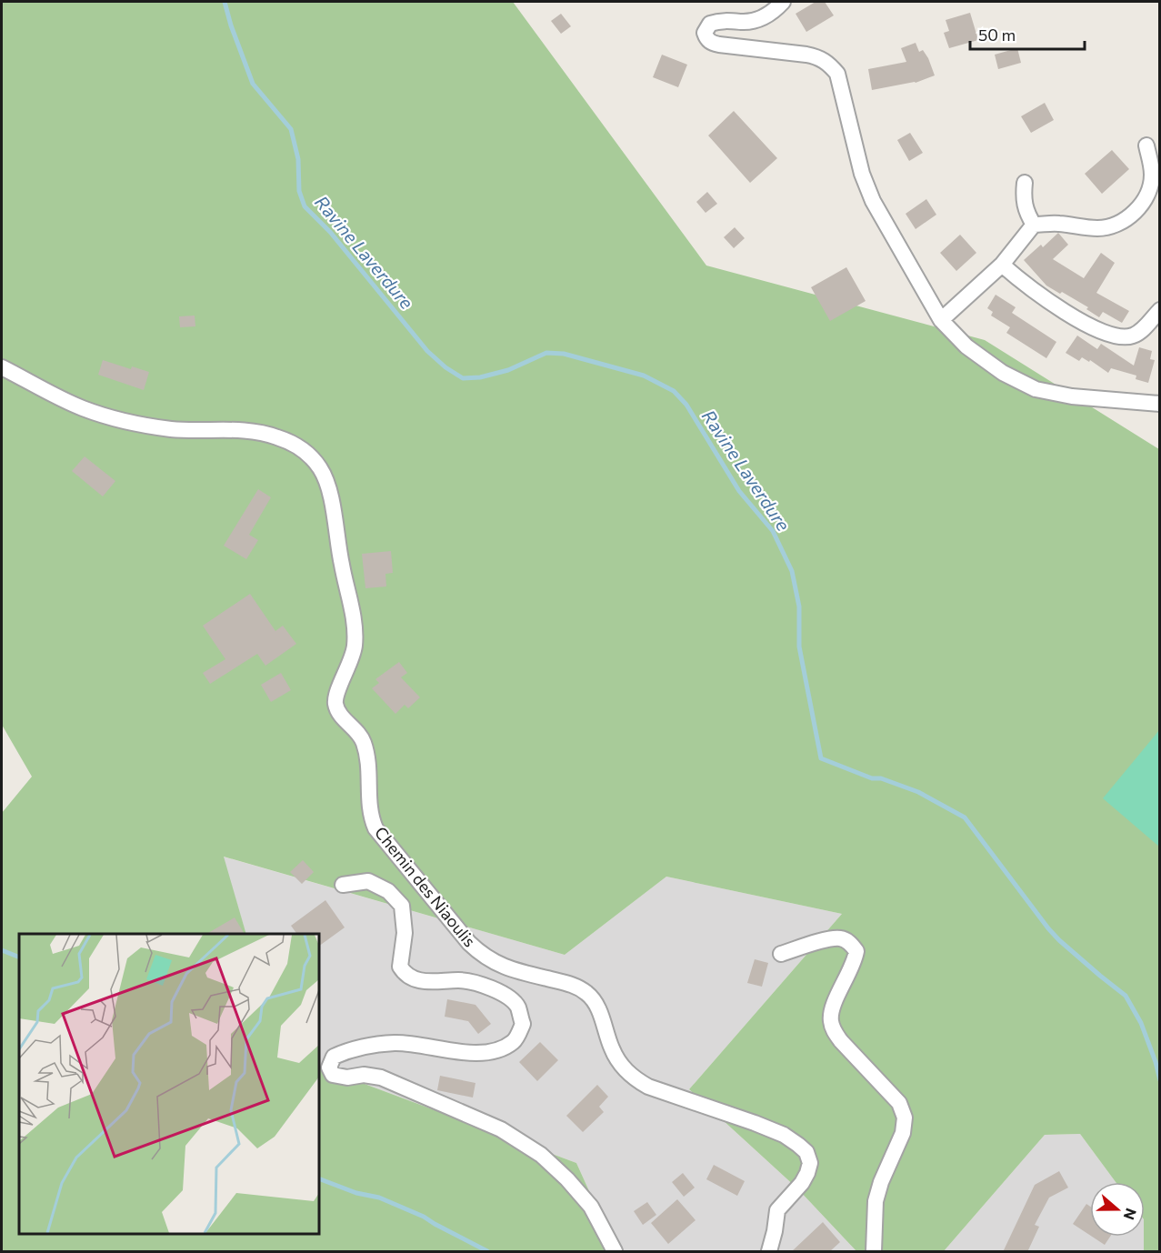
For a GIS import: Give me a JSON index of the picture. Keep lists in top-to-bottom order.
{
  "streets": {
    "street": ["Chemin des Niaoulis"]
  },
  "water": ["Ravine Laverdure"],
  "scale_bar": "50 m",
  "north": "right"
}
